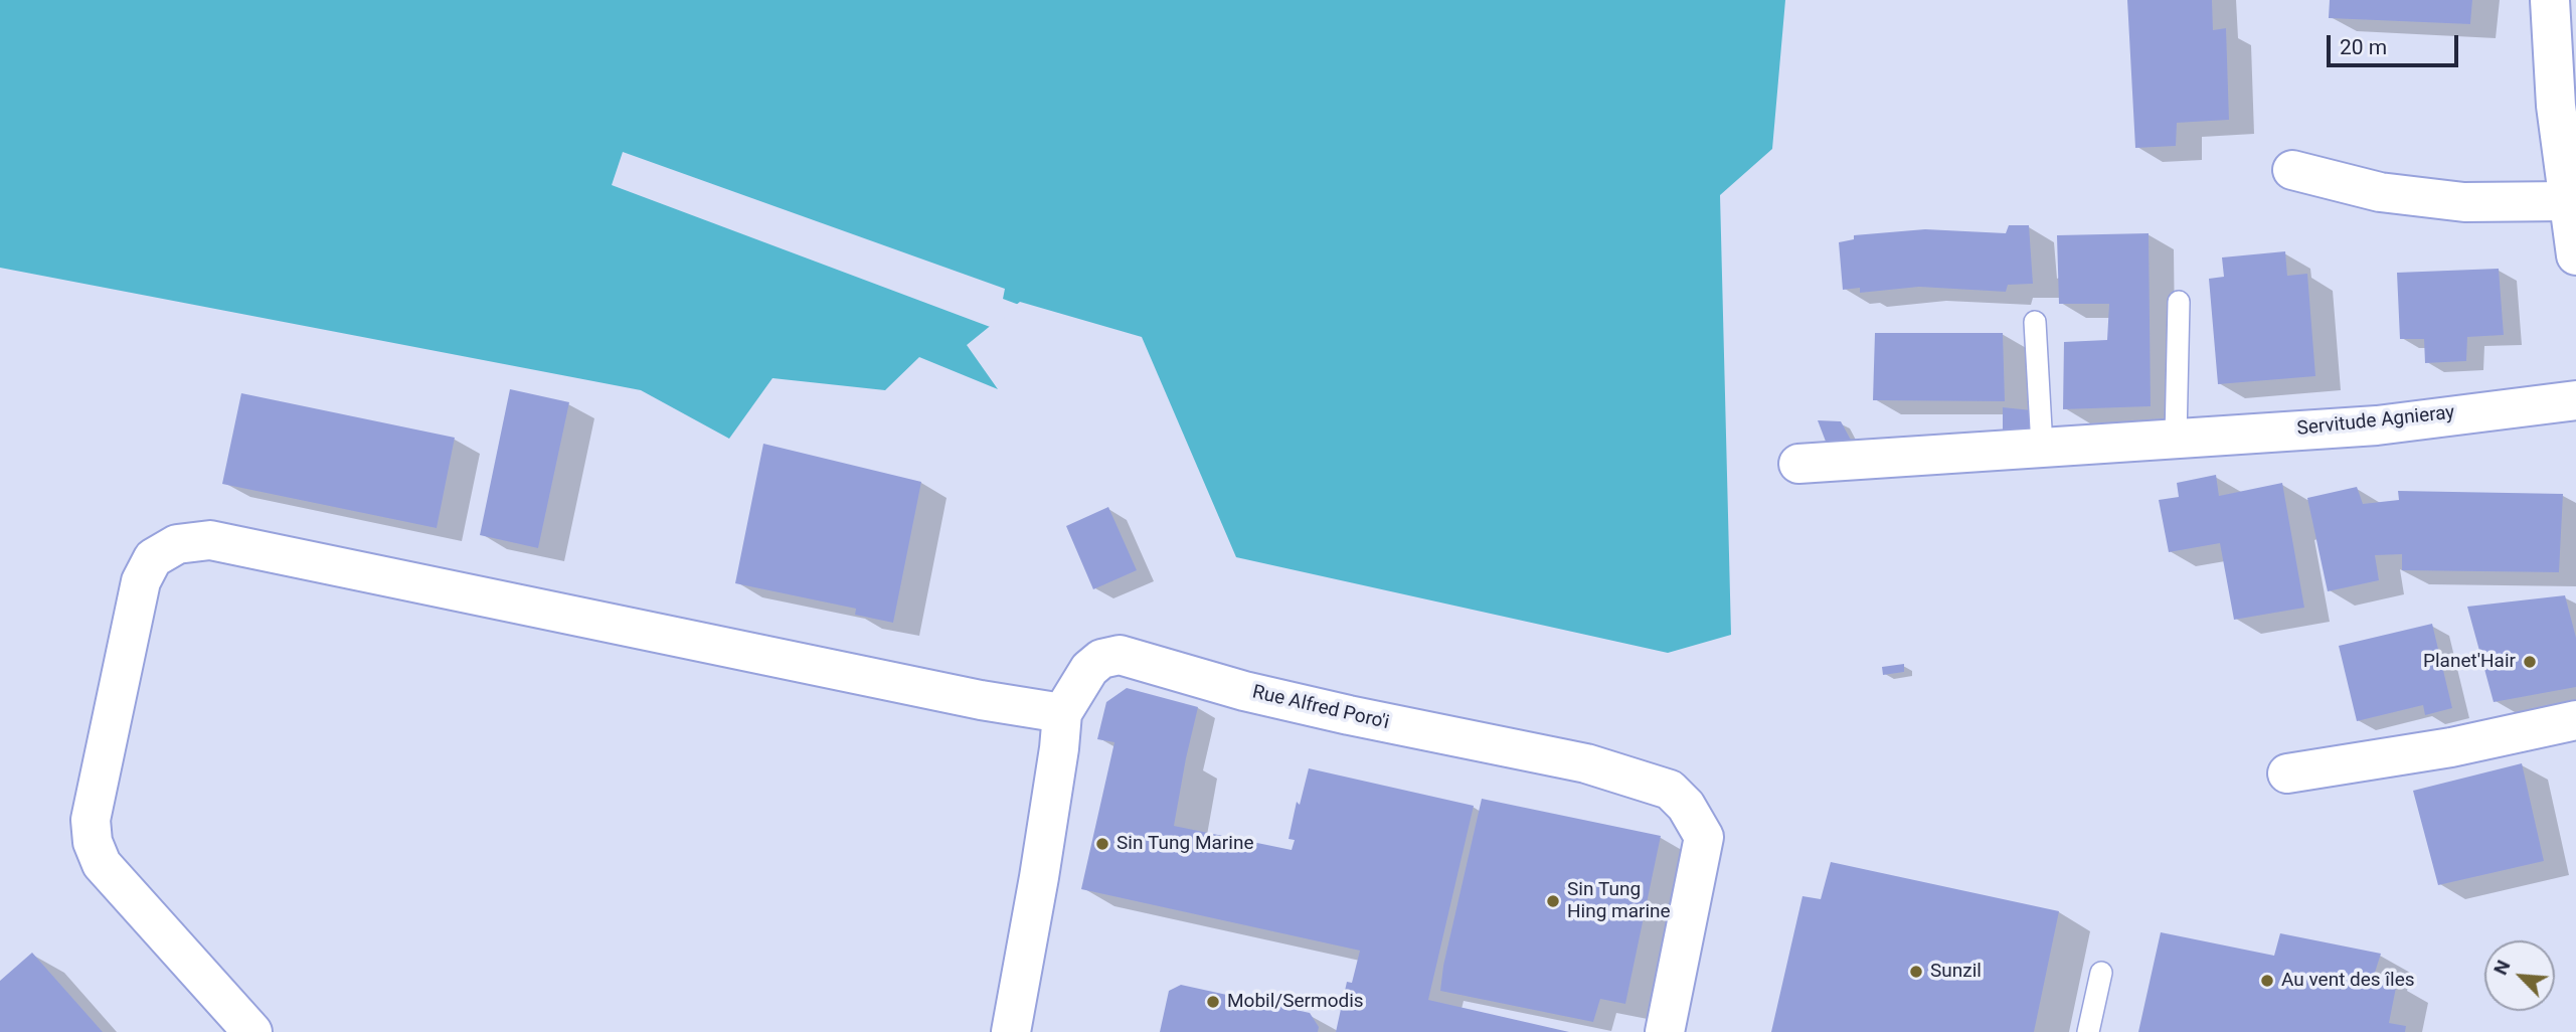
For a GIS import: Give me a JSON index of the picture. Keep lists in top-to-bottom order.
{
  "streets": {
    "street": ["Servitude Agnieray", "Rue Alfred Poro'i"]
  },
  "places": [
    "Planet'Hair",
    "Sin Tung Marine",
    "Sin Tung Hing marine",
    "Sunzil",
    "Au vent des îles",
    "Mobil/Sermodis"
  ],
  "scale_bar": "20 m",
  "north": "top left"
}
